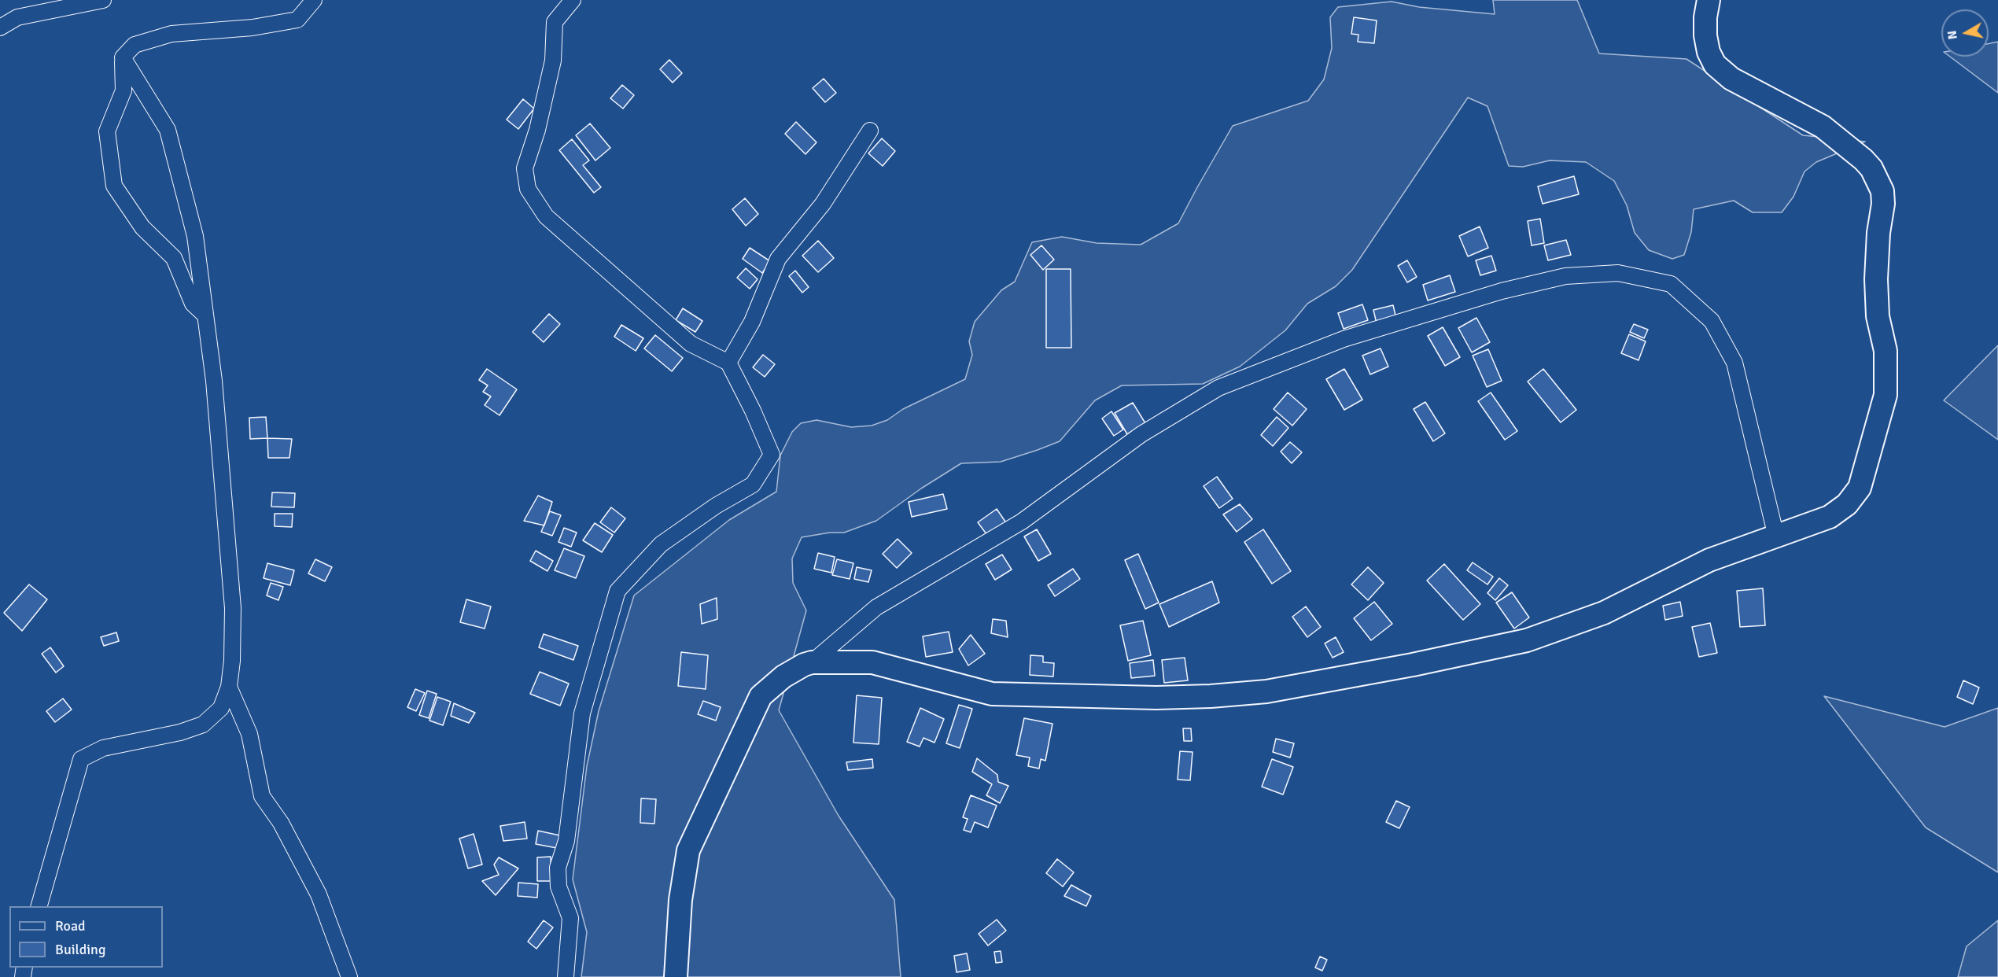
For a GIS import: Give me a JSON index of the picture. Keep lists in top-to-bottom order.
{
  "legend": ["Road", "Building"],
  "north": "left"
}
